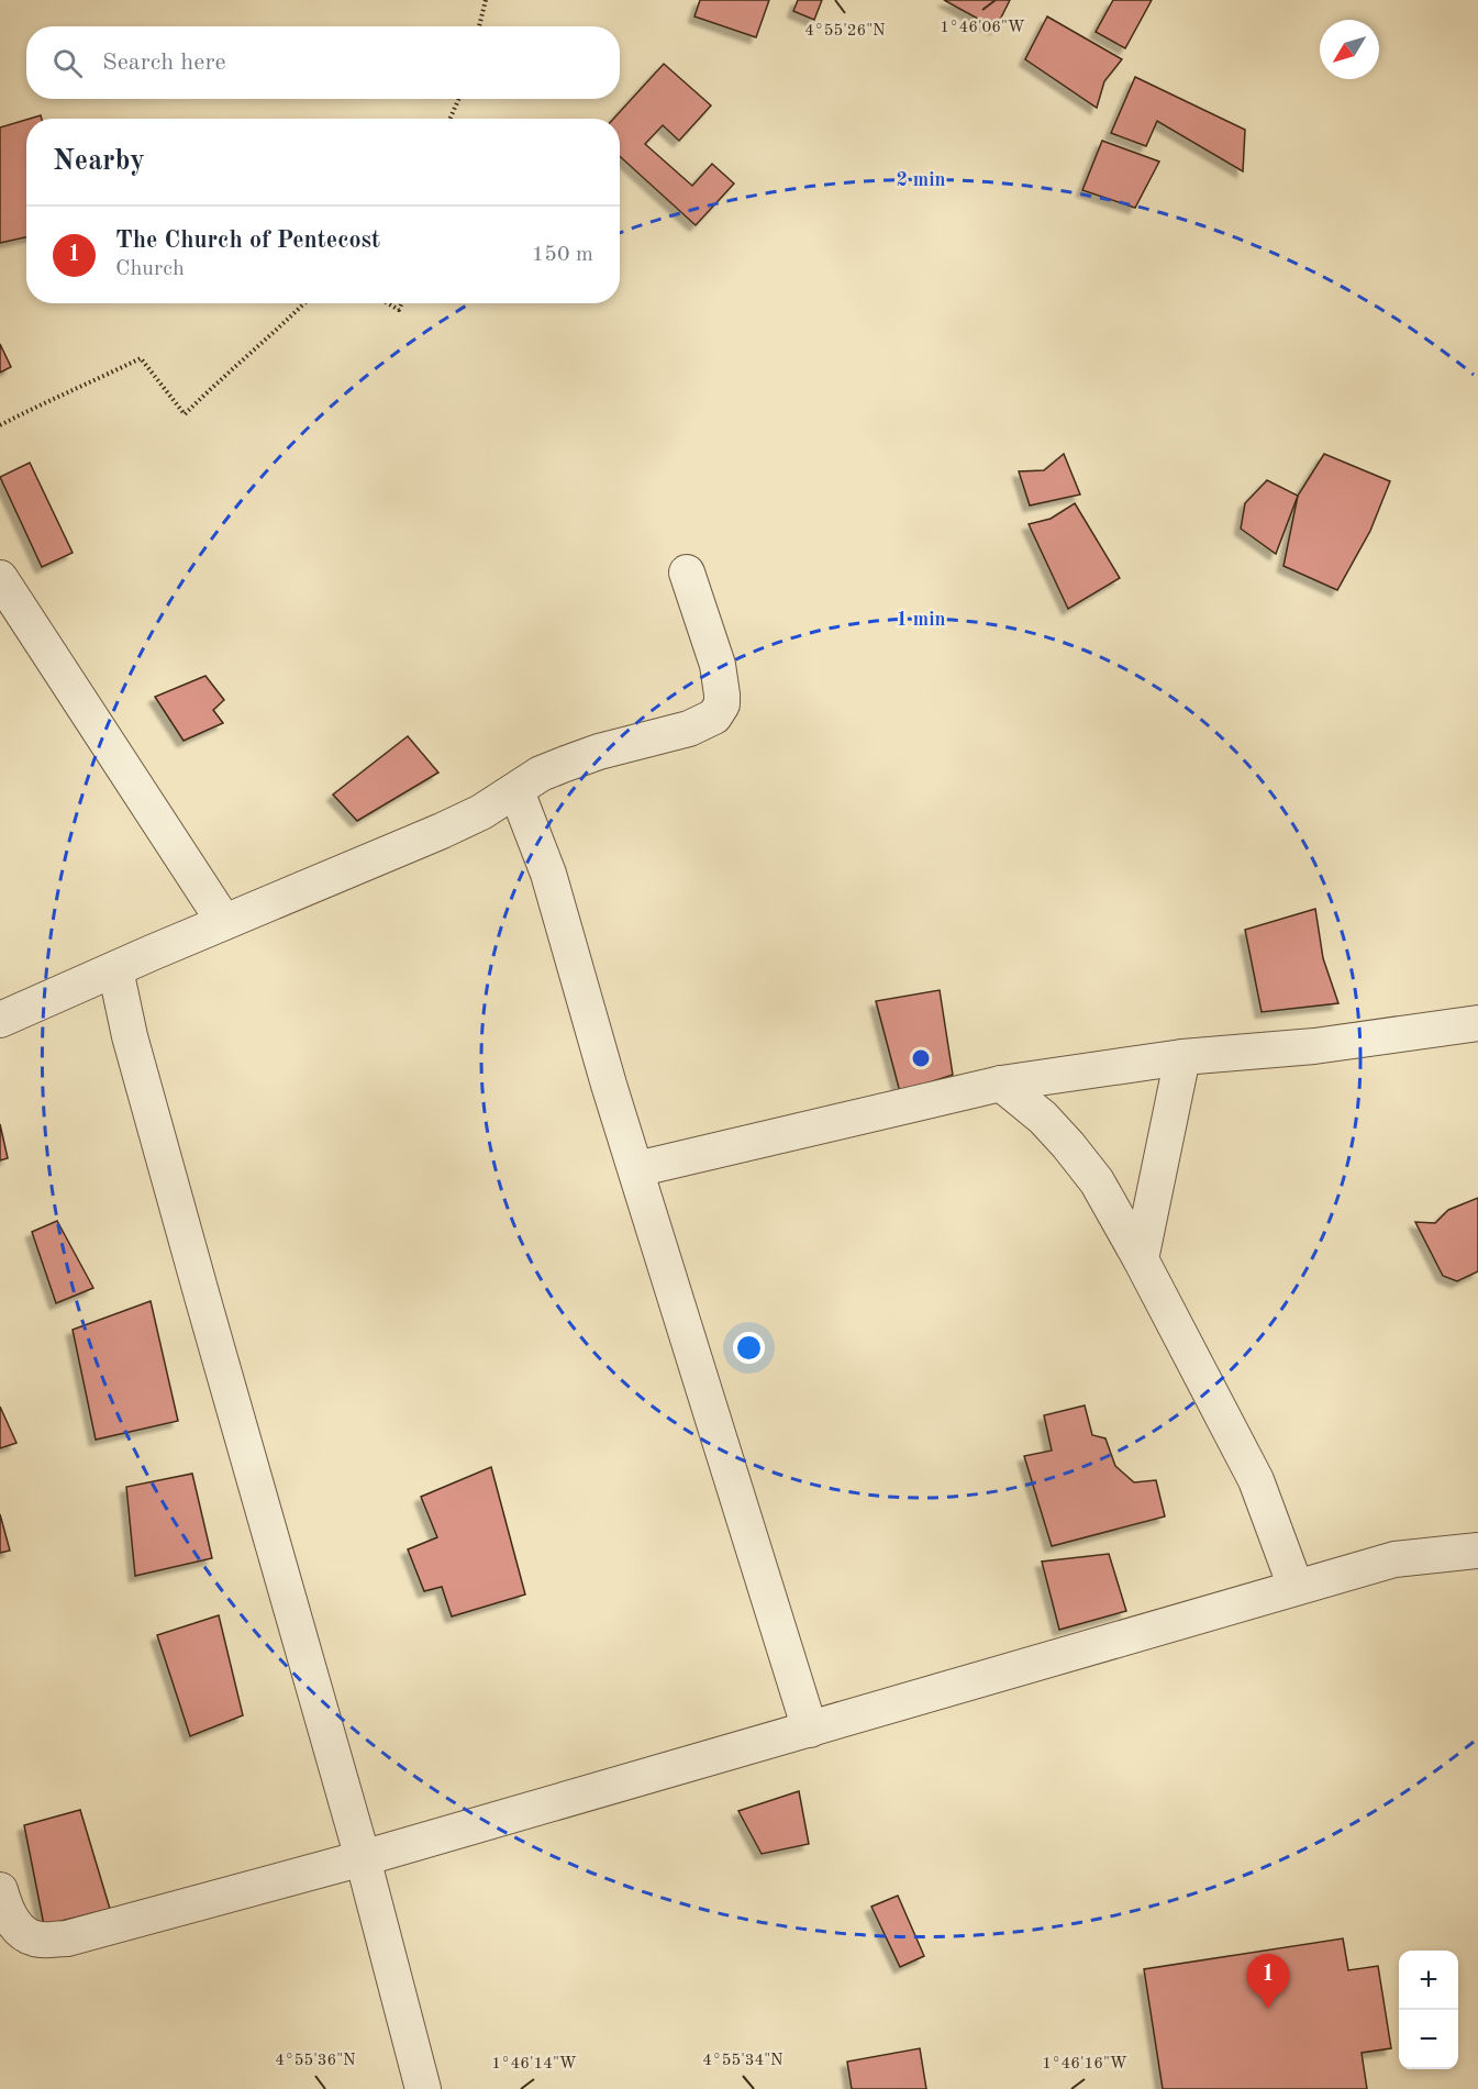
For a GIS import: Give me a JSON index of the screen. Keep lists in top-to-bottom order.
{
  "north": "bottom left",
  "page": {
    "search": "Search here",
    "heading": "Nearby",
    "list": [
      {
        "mark": "1",
        "name": "The Church of Pentecost",
        "note": "Church",
        "value": "150 m"
      }
    ],
    "map_buttons": ["+", "−"],
    "pins": "1"
  },
  "coordinates": [
    "1°46'06\"W",
    "4°55'26\"N",
    "4°55'36\"N",
    "4°55'34\"N",
    "1°46'14\"W",
    "1°46'16\"W"
  ],
  "rings": ["2 min", "1 min"]
}
